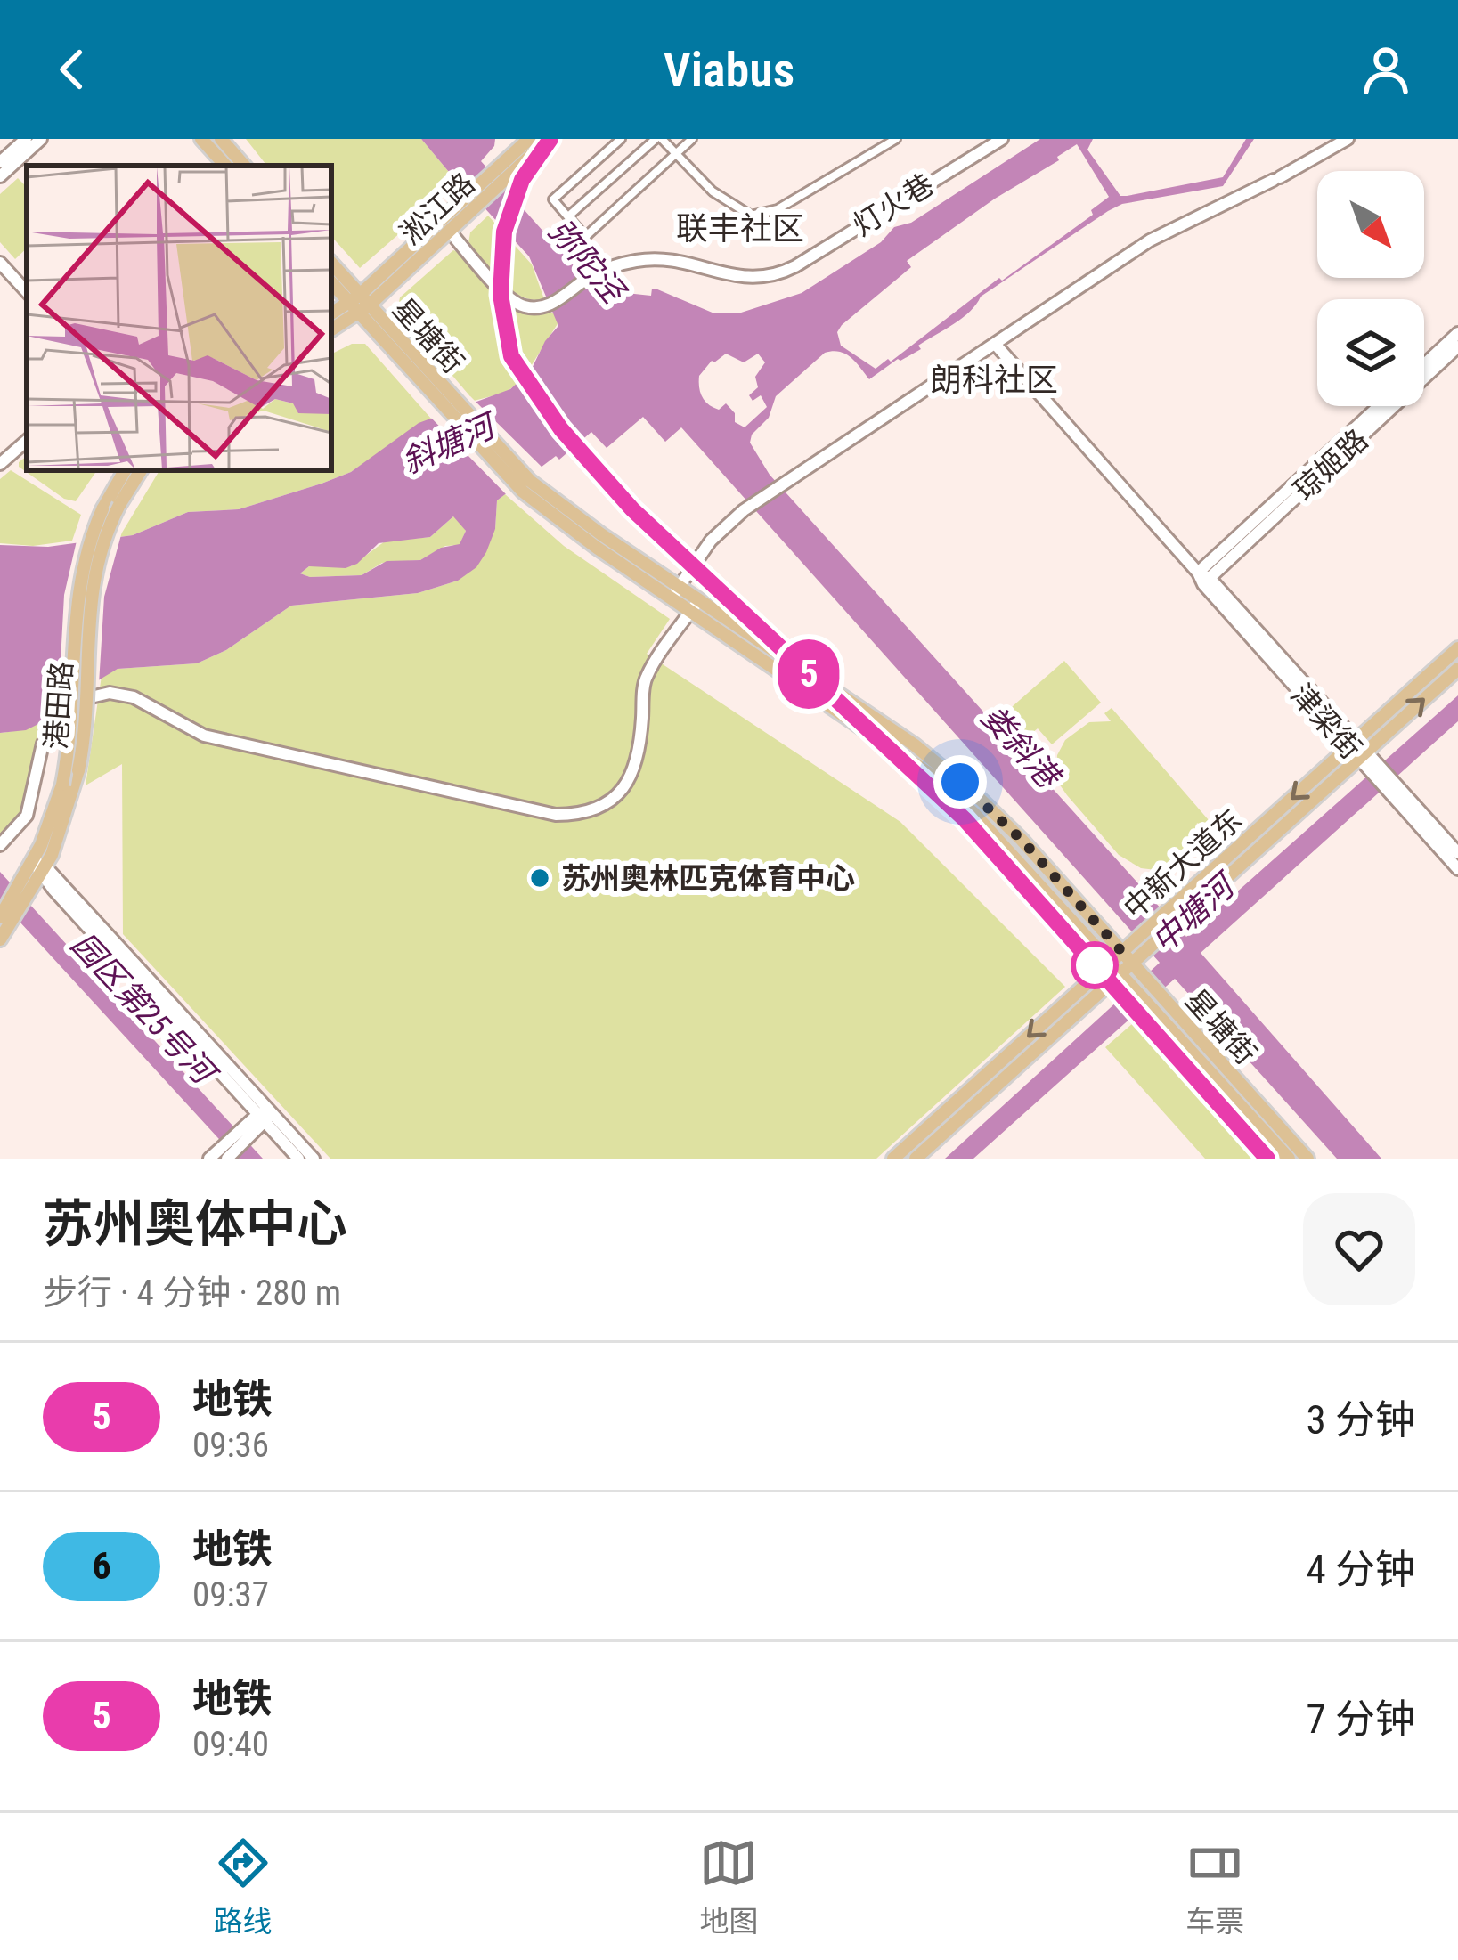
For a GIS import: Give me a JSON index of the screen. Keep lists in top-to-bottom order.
{
  "streets": {
    "main road": [
      "淞江路",
      "星塘街",
      "港田路",
      "中新大道东"
    ],
    "street": ["灯火巷", "琼姬路", "津梁街"]
  },
  "crossings": [
    ["灯火巷", "淞江路"],
    ["淞江路", "星塘街"],
    ["星塘街", "中新大道东"],
    ["琼姬路", "津梁街"],
    ["津梁街", "中新大道东"]
  ],
  "districts": ["联丰社区", "朗科社区"],
  "water": [
    "弥陀泾",
    "斜塘河",
    "娄斜港",
    "中塘河",
    "园区第25号河"
  ],
  "places": ["苏州奥林匹克体育中心"],
  "lines": ["metro line 5"],
  "north": "bottom right",
  "page": {
    "header": "Viabus",
    "on_map": "5",
    "heading": ["苏州奥体中心", "步行 · 4 分钟 · 280 m"],
    "list": [
      {
        "mark": "5",
        "name": "地铁",
        "note": "09:36",
        "value": "3 分钟"
      },
      {
        "mark": "6",
        "name": "地铁",
        "note": "09:37",
        "value": "4 分钟"
      },
      {
        "mark": "5",
        "name": "地铁",
        "note": "09:40",
        "value": "7 分钟"
      }
    ],
    "tabs": ["路线", "地图", "车票"]
  }
}
